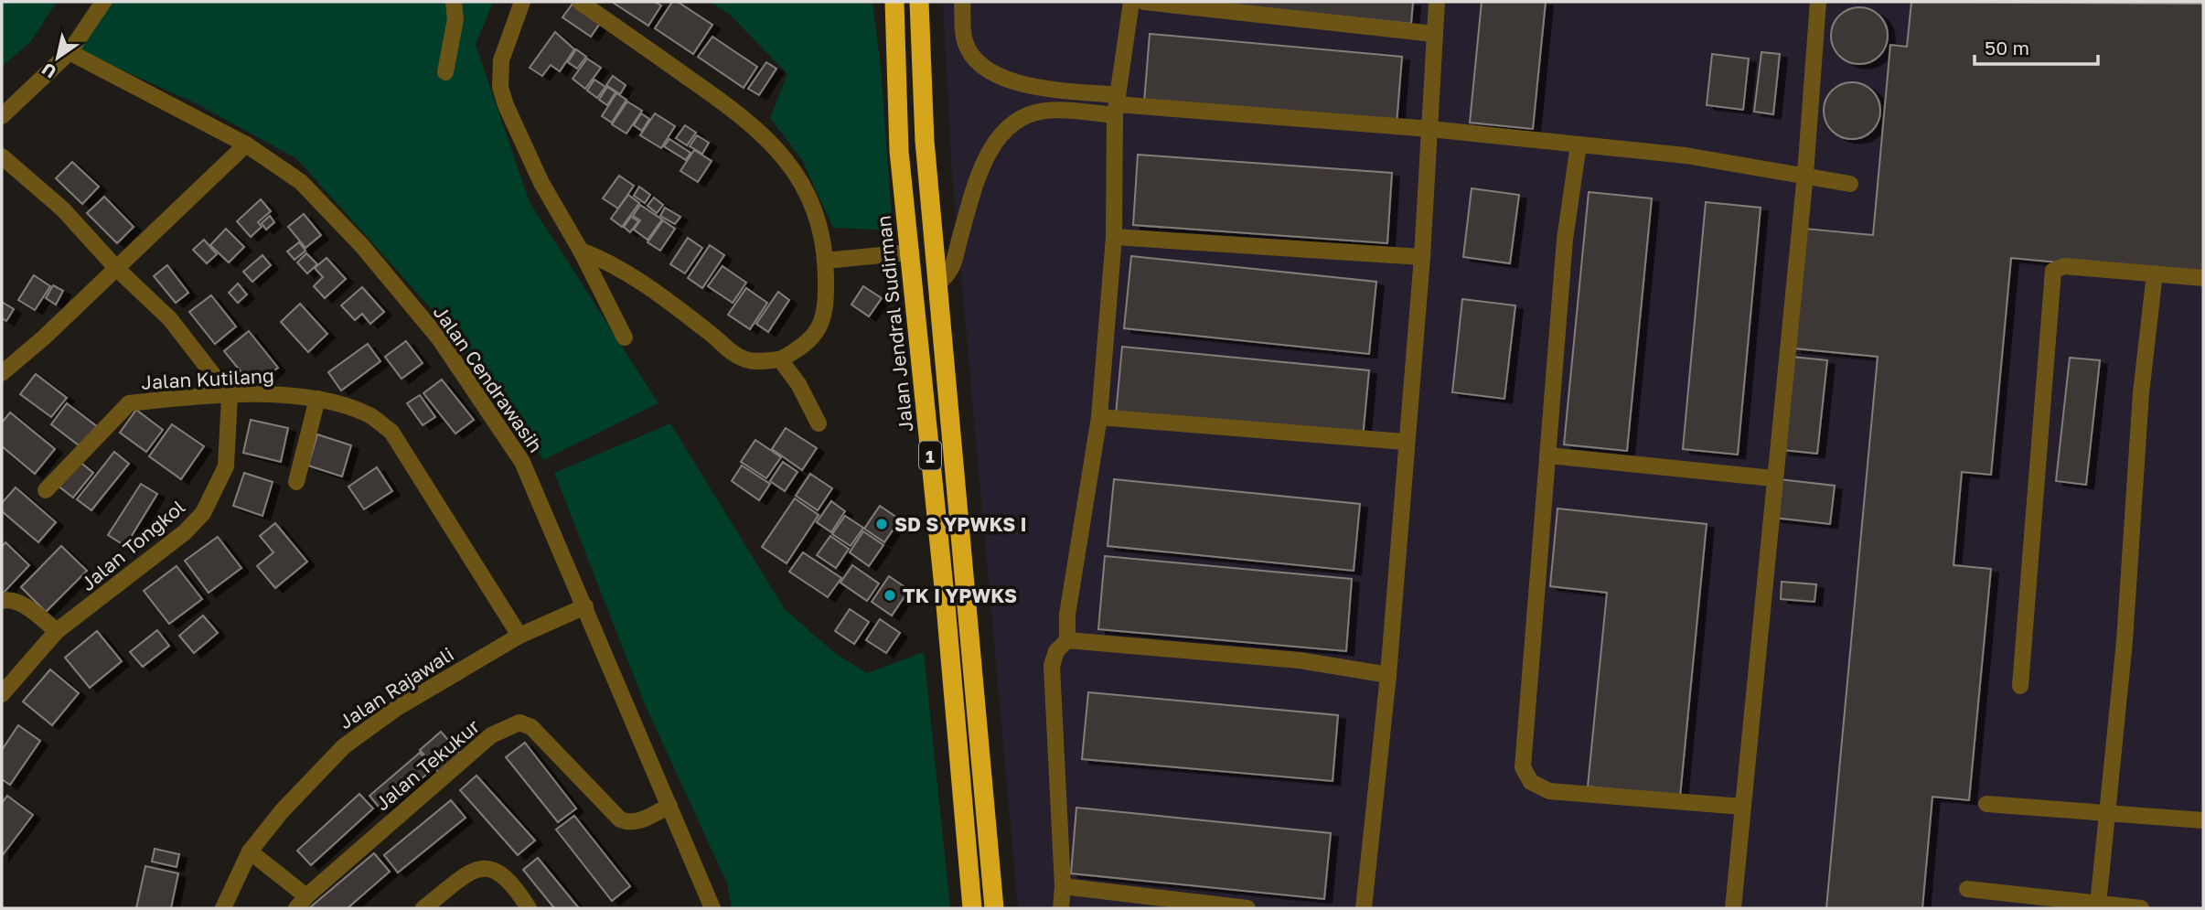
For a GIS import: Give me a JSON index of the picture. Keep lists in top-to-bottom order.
{
  "streets": {
    "highway": ["Jalan Jendral Sudirman", "1"],
    "street": [
      "Jalan Kutilang",
      "Jalan Cendrawasih",
      "Jalan Tongkol",
      "Jalan Rajawali",
      "Jalan Tekukur"
    ]
  },
  "crossings": [
    ["Jalan Kutilang", "Jalan Tongkol"],
    ["Jalan Kutilang", "Jalan Rajawali"],
    ["Jalan Cendrawasih", "Jalan Rajawali"],
    ["Jalan Cendrawasih", "Jalan Tekukur"],
    ["Jalan Rajawali", "Jalan Tekukur"]
  ],
  "places": ["SD S YPWKS I", "TK I YPWKS"],
  "scale_bar": "50 m",
  "north": "bottom left"
}
